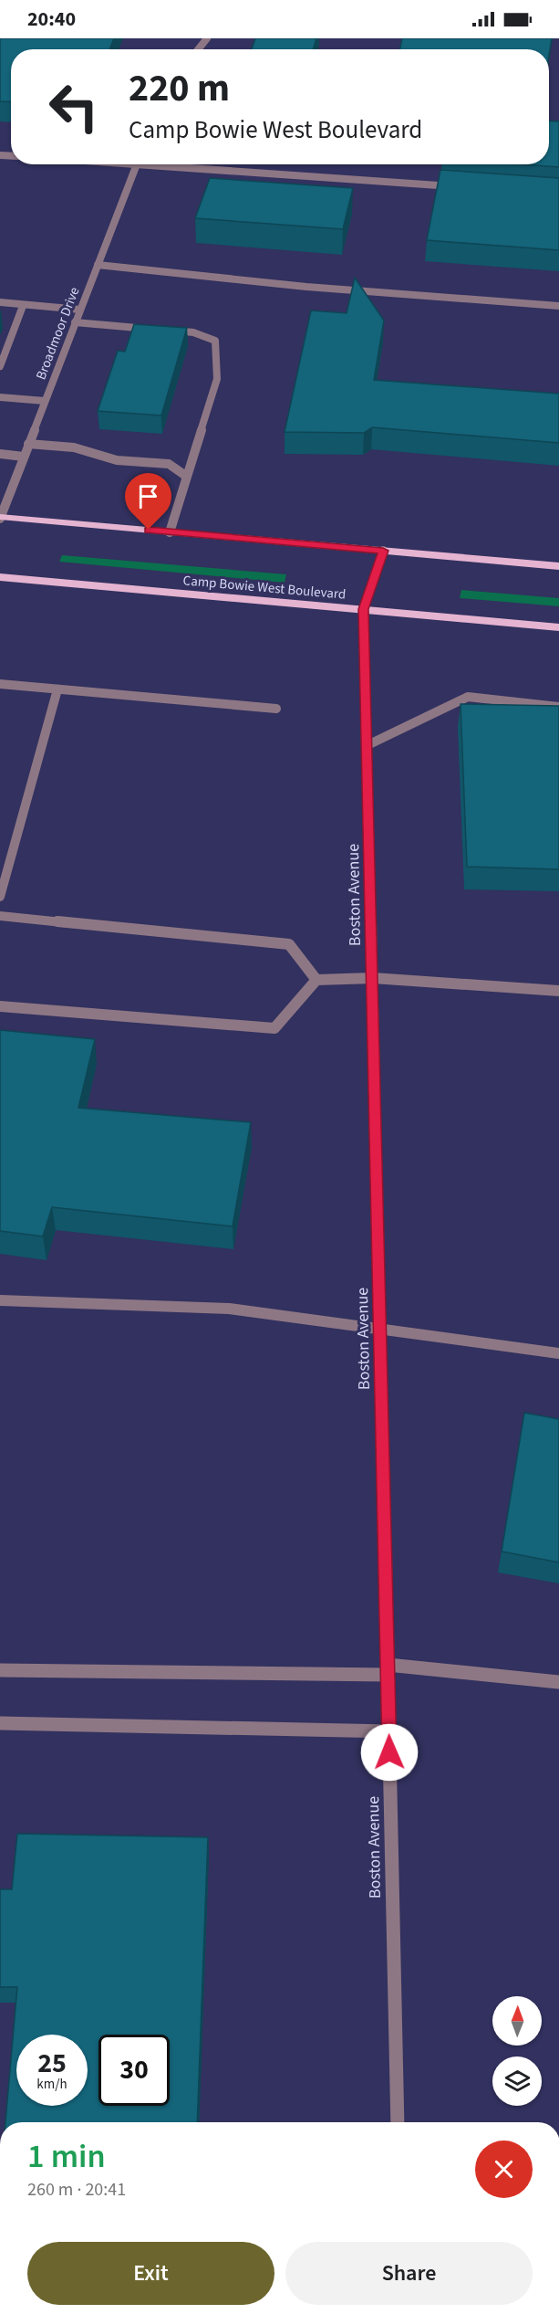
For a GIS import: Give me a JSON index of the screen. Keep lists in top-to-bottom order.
{
  "streets": {
    "main road": ["Camp Bowie West Boulevard"],
    "street": ["Broadmoor Drive", "Boston Avenue"]
  },
  "crossings": [
    ["Camp Bowie West Boulevard", "Boston Avenue"]
  ],
  "north": "top",
  "page": {
    "status": "20:40",
    "turn": ["220 m", "Camp Bowie West Boulevard"],
    "speed": "25 km/h",
    "limit": "30",
    "heading": ["1 min", "260 m · 20:41"],
    "buttons": ["Exit", "Share"]
  }
}
